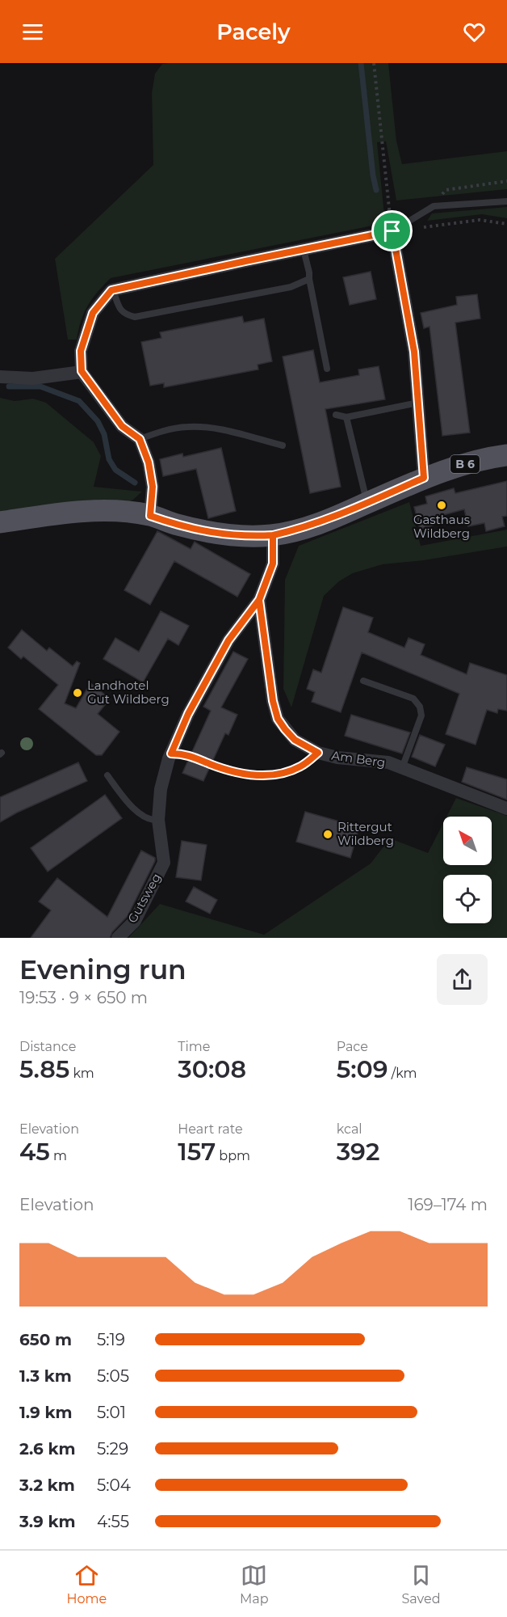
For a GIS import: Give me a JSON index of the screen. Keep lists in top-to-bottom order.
{
  "streets": {
    "main road": ["B 6"],
    "street": ["Am Berg", "Gutsweg"]
  },
  "crossings": [
    ["B 6", "Gutsweg"],
    ["Am Berg", "Gutsweg"]
  ],
  "places": ["Gasthaus Wildberg", "Landhotel Gut Wildberg", "Rittergut Wildberg"],
  "north": "top left",
  "page": {
    "header": "Pacely",
    "heading": ["Evening run", "19:53 · 9 × 650 m"],
    "stats": [
      ["Distance", "5.85 km"],
      ["Time", "30:08"],
      ["Pace", "5:09 /km"],
      ["Elevation", "45 m"],
      ["Heart rate", "157 bpm"],
      ["kcal", "392"]
    ],
    "chart": ["Elevation", "169–174 m"],
    "list": [
      {
        "name": "650 m",
        "note": "5:19"
      },
      {
        "name": "1.3 km",
        "note": "5:05"
      },
      {
        "name": "1.9 km",
        "note": "5:01"
      },
      {
        "name": "2.6 km",
        "note": "5:29"
      },
      {
        "name": "3.2 km",
        "note": "5:04"
      },
      {
        "name": "3.9 km",
        "note": "4:55"
      }
    ],
    "tabs": ["Home", "Map", "Saved"]
  }
}
